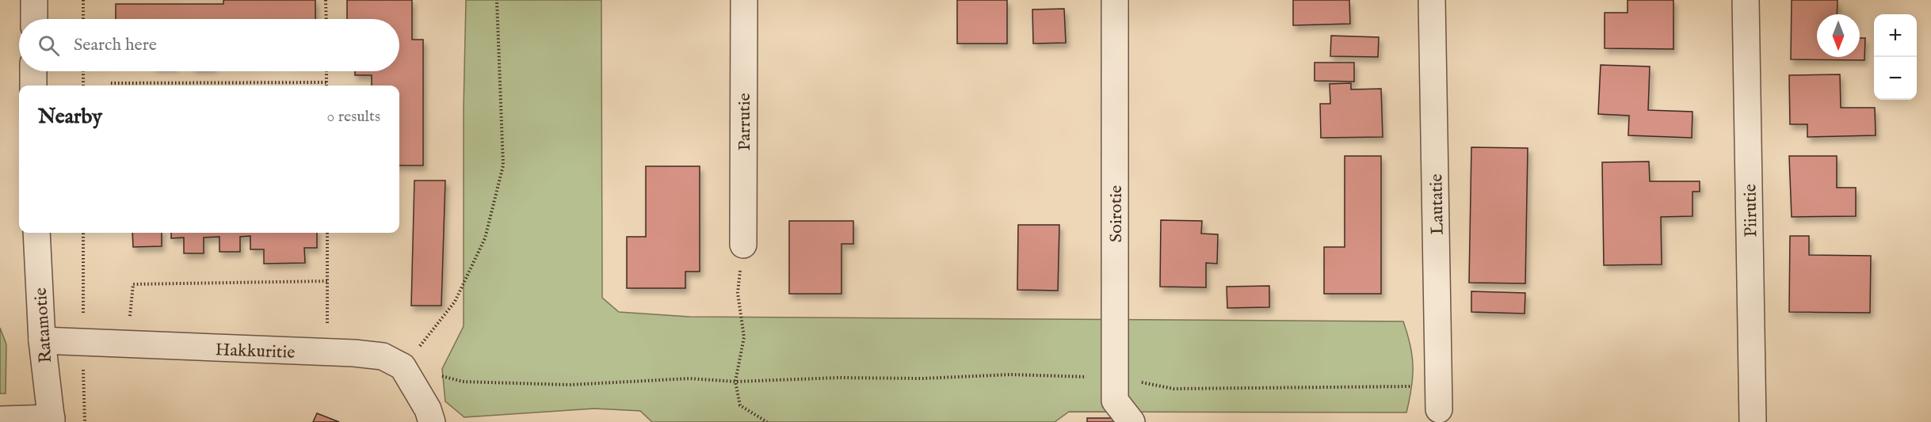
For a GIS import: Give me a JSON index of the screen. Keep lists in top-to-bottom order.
{
  "streets": {
    "street": [
      "Parrutie",
      "Lautatie",
      "Piirutie",
      "Soirotie",
      "Ratamotie",
      "Hakkuritie"
    ]
  },
  "crossings": [
    ["Ratamotie", "Hakkuritie"]
  ],
  "north": "bottom",
  "page": {
    "map_buttons": ["+", "−"],
    "search": "Search here",
    "heading": ["Nearby", "0 results"]
  }
}
